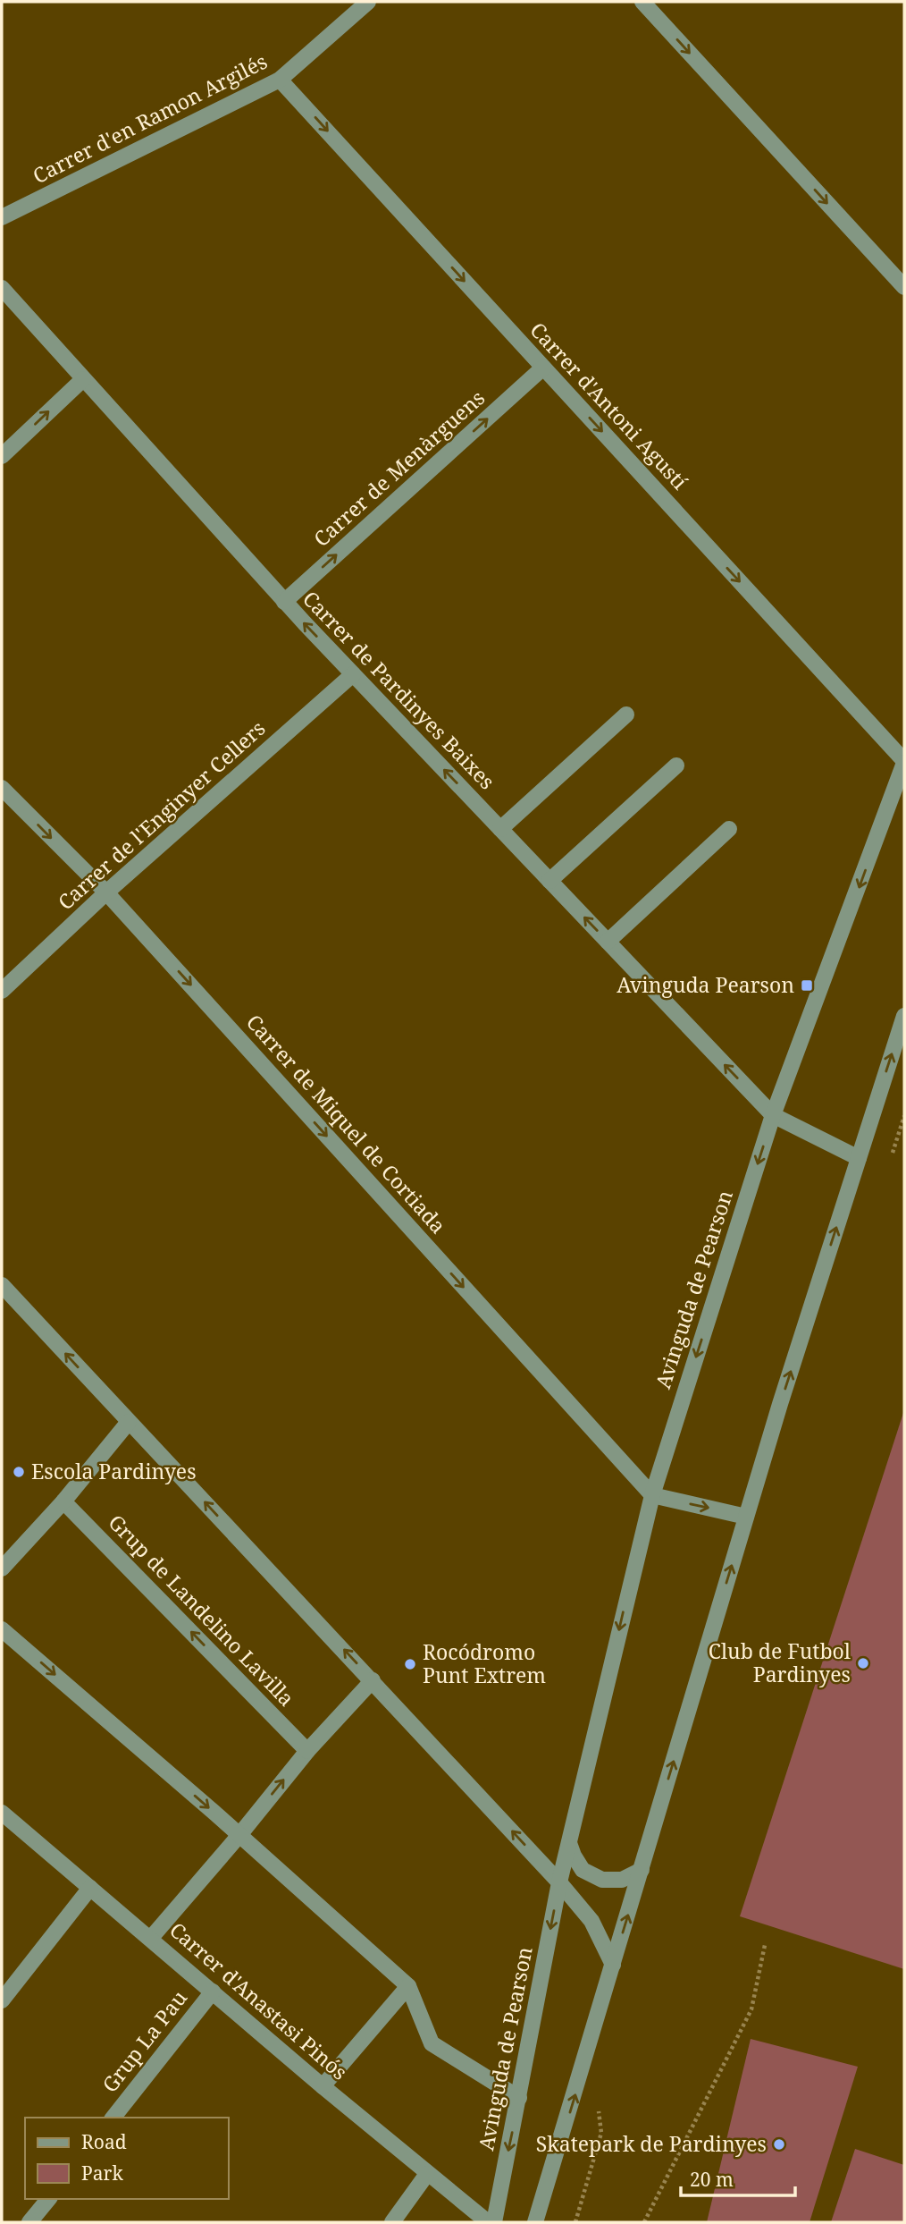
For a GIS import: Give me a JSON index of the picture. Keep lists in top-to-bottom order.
{
  "streets": {
    "street": [
      "Carrer d'en Ramon Argilés",
      "Carrer d'Antoni Agustí",
      "Carrer de Menàrguens",
      "Carrer de Pardinyes Baixes",
      "Carrer de l'Enginyer Cellers",
      "Carrer de Miquel de Cortiada",
      "Avinguda de Pearson",
      "Grup de Landelino Lavilla",
      "Carrer d'Anastasi Pinós",
      "Grup La Pau"
    ]
  },
  "crossings": [
    ["Carrer d'en Ramon Argilés", "Carrer d'Antoni Agustí"],
    ["Carrer d'Antoni Agustí", "Carrer de Menàrguens"],
    ["Carrer d'Antoni Agustí", "Avinguda de Pearson"],
    ["Carrer de Menàrguens", "Carrer de Pardinyes Baixes"],
    ["Carrer de Pardinyes Baixes", "Carrer de l'Enginyer Cellers"],
    ["Carrer de Pardinyes Baixes", "Avinguda de Pearson"],
    ["Carrer de l'Enginyer Cellers", "Carrer de Miquel de Cortiada"],
    ["Carrer de Miquel de Cortiada", "Avinguda de Pearson"],
    ["Carrer d'Anastasi Pinós", "Grup La Pau"]
  ],
  "one_way": [
    "Carrer d'Antoni Agustí",
    "Carrer de Menàrguens",
    "Carrer de Pardinyes Baixes",
    "Carrer de Miquel de Cortiada"
  ],
  "places": {
    "transit": ["Avinguda Pearson"],
    "other": [
      "Escola Pardinyes",
      "Club de Futbol Pardinyes",
      "Rocódromo Punt Extrem",
      "Skatepark de Pardinyes"
    ]
  },
  "legend": ["Road", "Park"],
  "scale_bar": "20 m"
}
